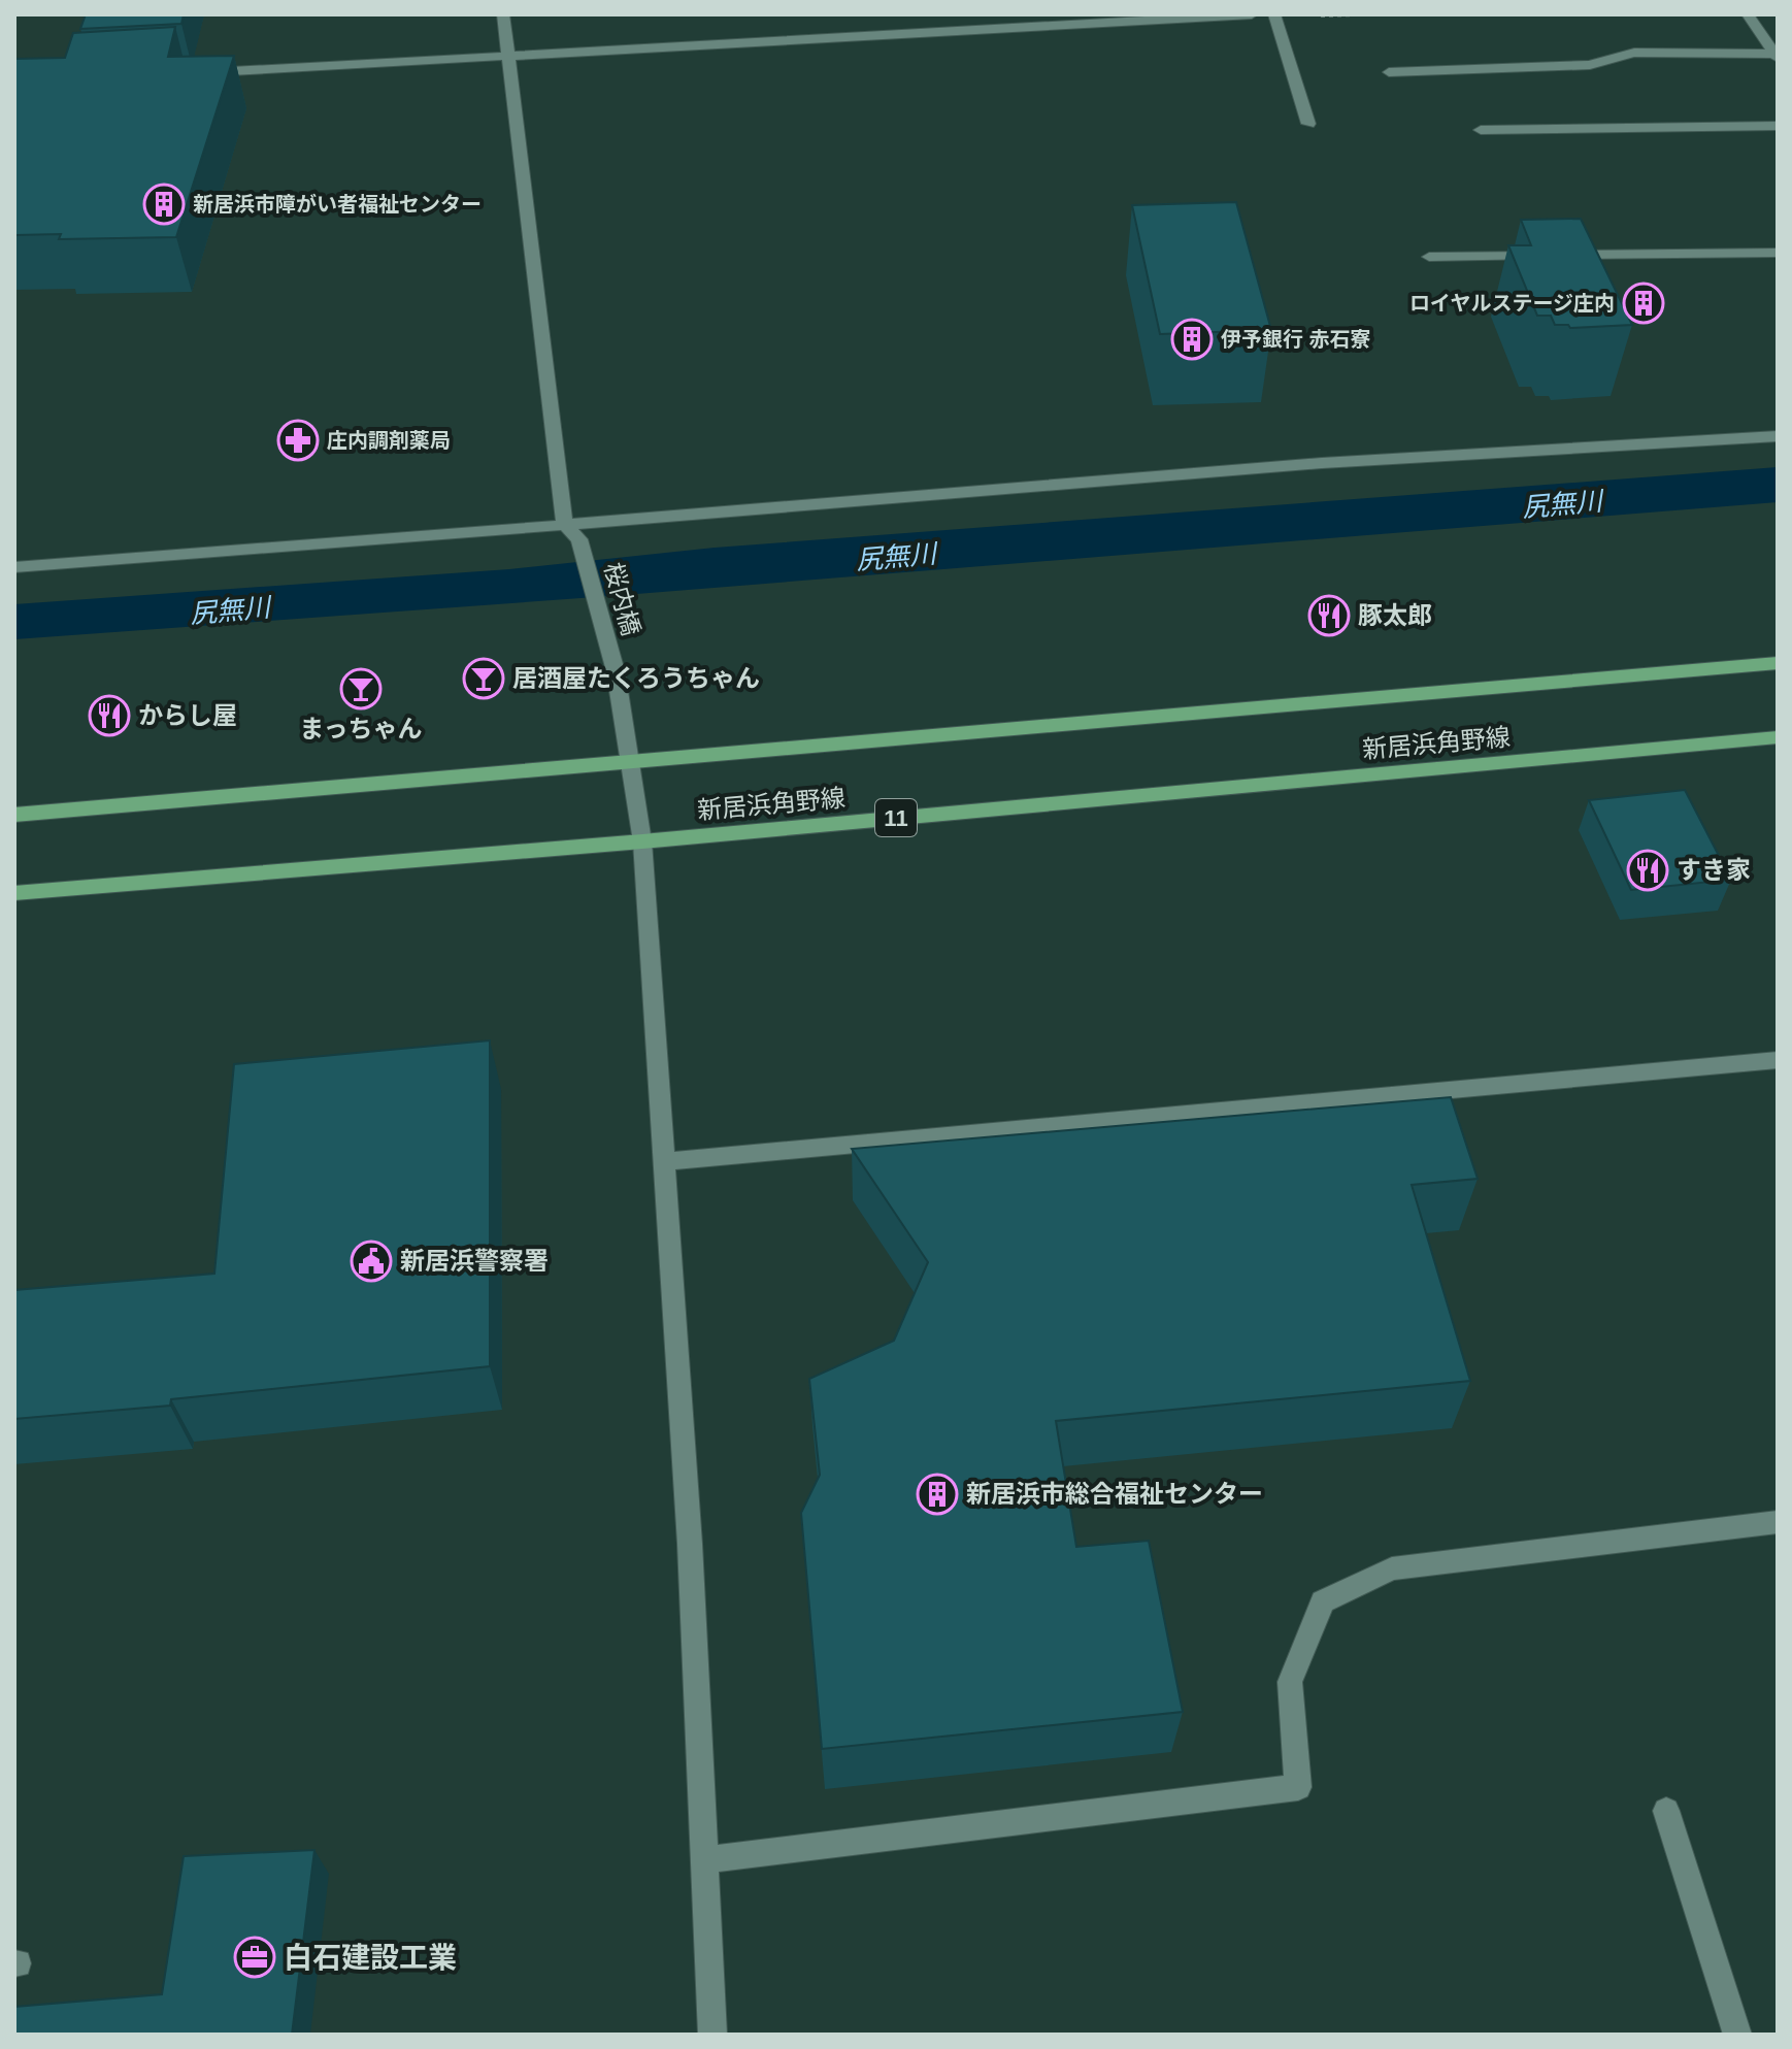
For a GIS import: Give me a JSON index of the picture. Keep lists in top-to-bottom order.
{
  "streets": {
    "main road": ["新居浜角野線", "11"],
    "street": ["桜内橋"]
  },
  "crossings": [
    ["桜内橋", "新居浜角野線"]
  ],
  "water": ["尻無川"],
  "places": {
    "building": [
      "新居浜市障がい者福祉センター",
      "ロイヤルステージ庄内",
      "伊予銀行 赤石寮",
      "新居浜市総合福祉センター"
    ],
    "pharmacy": ["庄内調剤薬局"],
    "restaurant": ["豚太郎", "からし屋", "すき家"],
    "bar": ["居酒屋たくろうちゃん", "まっちゃん"],
    "public building": ["新居浜警察署"],
    "office": ["白石建設工業"]
  }
}
